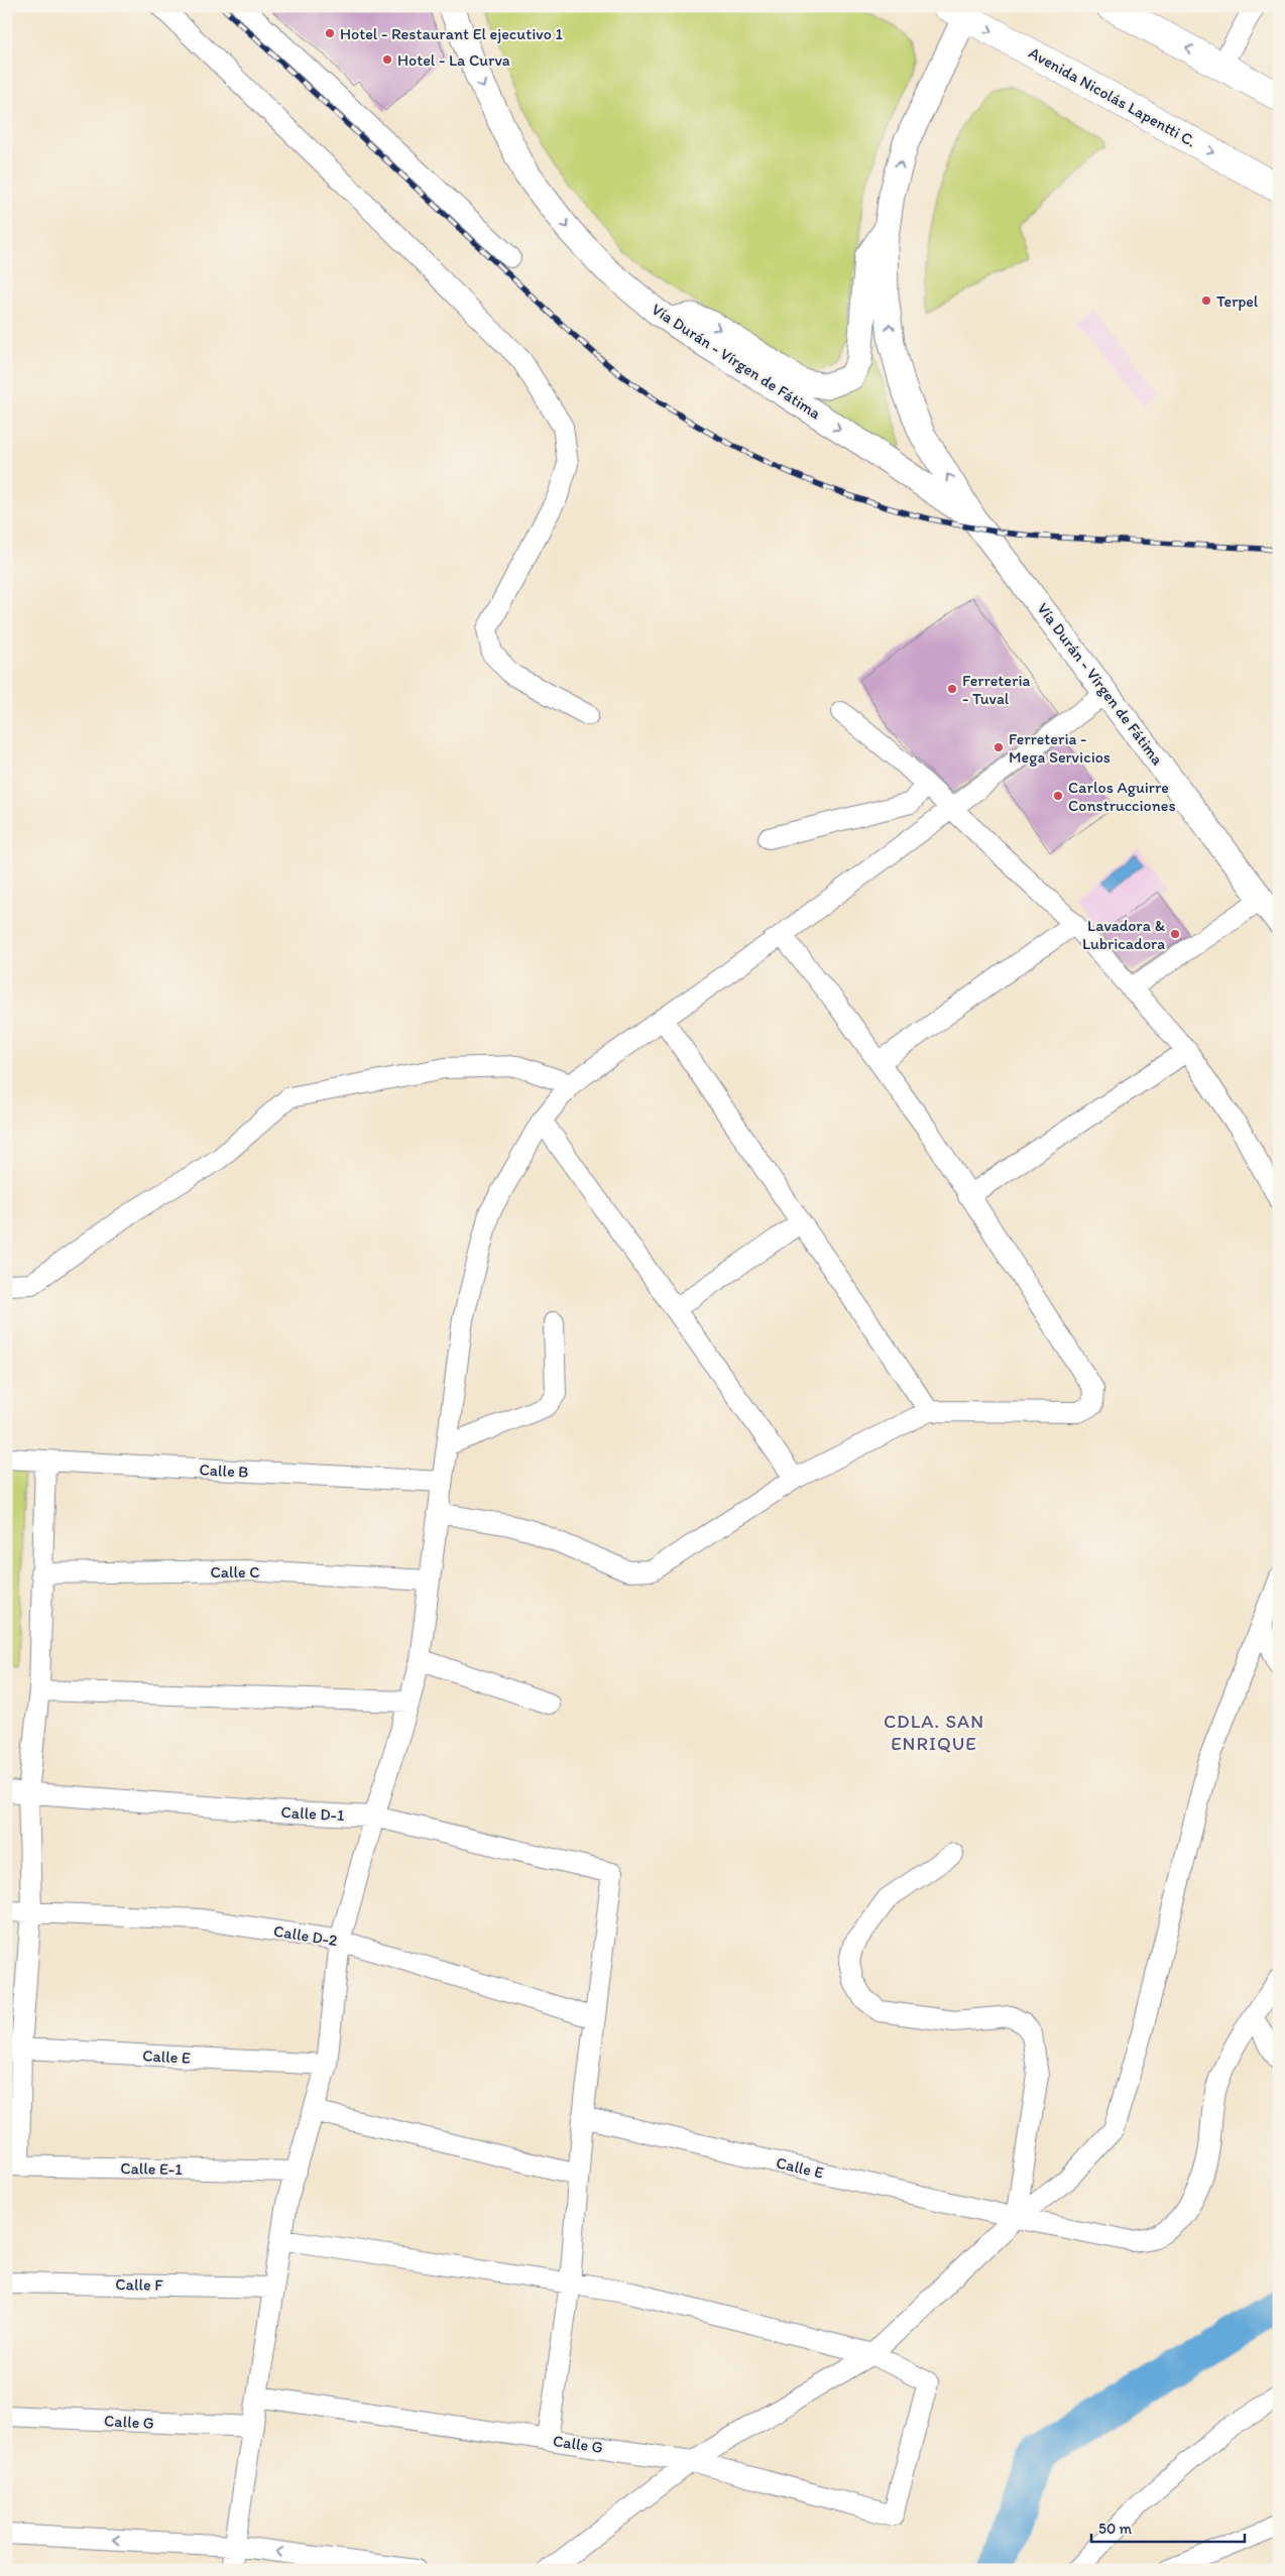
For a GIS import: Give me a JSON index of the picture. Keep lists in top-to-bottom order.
{
  "streets": {
    "highway": ["Avenida Nicolás Lapentti C."],
    "main road": ["Vía Durán - Vírgen de Fátima"],
    "street": [
      "Calle B",
      "Calle C",
      "Calle D-1",
      "Calle D-2",
      "Calle E",
      "Calle E-1",
      "Calle F",
      "Calle G"
    ]
  },
  "crossings": [
    ["Avenida Nicolás Lapentti C.", "Vía Durán - Vírgen de Fátima"],
    ["Calle D-1", "Calle D-2"]
  ],
  "districts": ["CDLA. SAN ENRIQUE"],
  "places": [
    "Hotel - Restaurant El ejecutivo 1",
    "Hotel - La Curva",
    "Terpel",
    "Ferreteria - Tuval",
    "Ferreteria - Mega Servicios",
    "Carlos Aguirre Construcciones",
    "Lavadora & Lubricadora"
  ],
  "scale_bar": "50 m"
}
